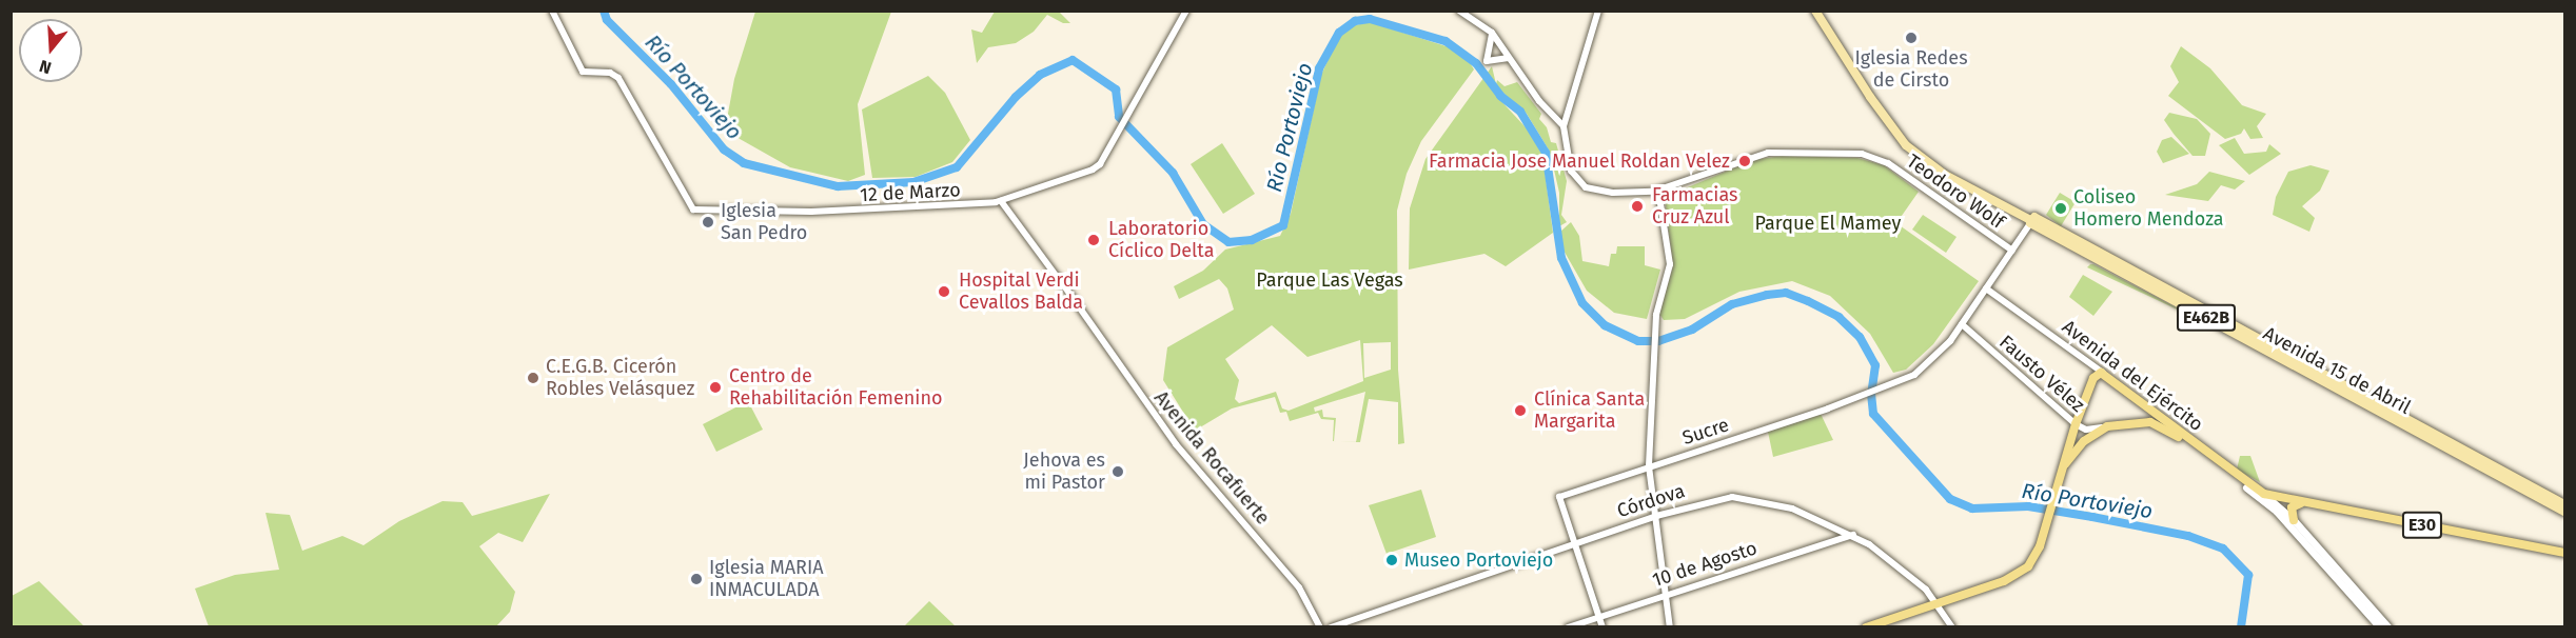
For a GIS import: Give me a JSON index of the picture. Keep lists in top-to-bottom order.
{
  "streets": {
    "highway": ["Avenida del Ejército", "E30"],
    "main road": ["E462B", "Avenida 15 de Abril"],
    "street": [
      "Teodoro Wolf",
      "12 de Marzo",
      "Fausto Vélez",
      "Sucre",
      "Avenida Rocafuerte",
      "Córdova",
      "10 de Agosto"
    ]
  },
  "crossings": [
    ["12 de Marzo", "Avenida Rocafuerte"],
    ["Fausto Vélez", "Sucre"],
    ["Fausto Vélez", "E30"],
    ["Avenida del Ejército", "E30"],
    ["Sucre", "Córdova"],
    ["Córdova", "E30"],
    ["Córdova", "10 de Agosto"]
  ],
  "water": ["Río Portoviejo"],
  "parks": ["Parque El Mamey", "Parque Las Vegas"],
  "places": [
    "Iglesia Redes de Cirsto",
    "Farmacia Jose Manuel Roldan Velez",
    "Farmacias Cruz Azul",
    "Coliseo Homero Mendoza",
    "Iglesia San Pedro",
    "Laboratorio Cíclico Delta",
    "Hospital Verdi Cevallos Balda",
    "C.E.G.B. Cicerón Robles Velásquez",
    "Centro de Rehabilitación Femenino",
    "Clínica Santa Margarita",
    "Jehova es mi Pastor",
    "Museo Portoviejo",
    "Iglesia MARIA INMACULADA"
  ],
  "north": "bottom"
}
